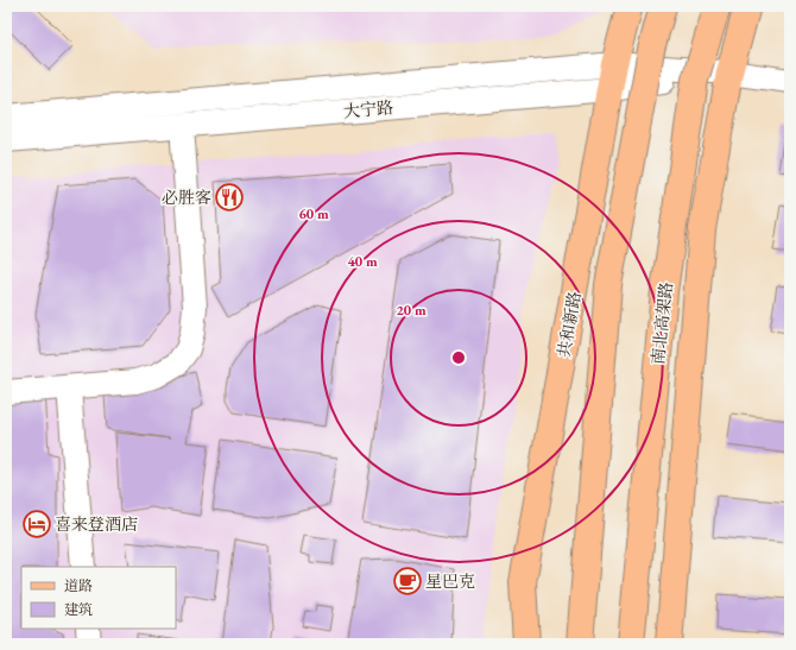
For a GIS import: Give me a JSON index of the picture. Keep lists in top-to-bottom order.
{
  "streets": {
    "main road": ["南北高架路", "共和新路"],
    "street": ["大宁路"]
  },
  "crossings": [
    ["大宁路", "共和新路"]
  ],
  "places": {
    "restaurant": ["必胜客"],
    "hotel": ["喜来登酒店"],
    "cafe": ["星巴克"]
  },
  "legend": ["道路", "建筑"],
  "rings": ["60 m", "40 m", "20 m"]
}
